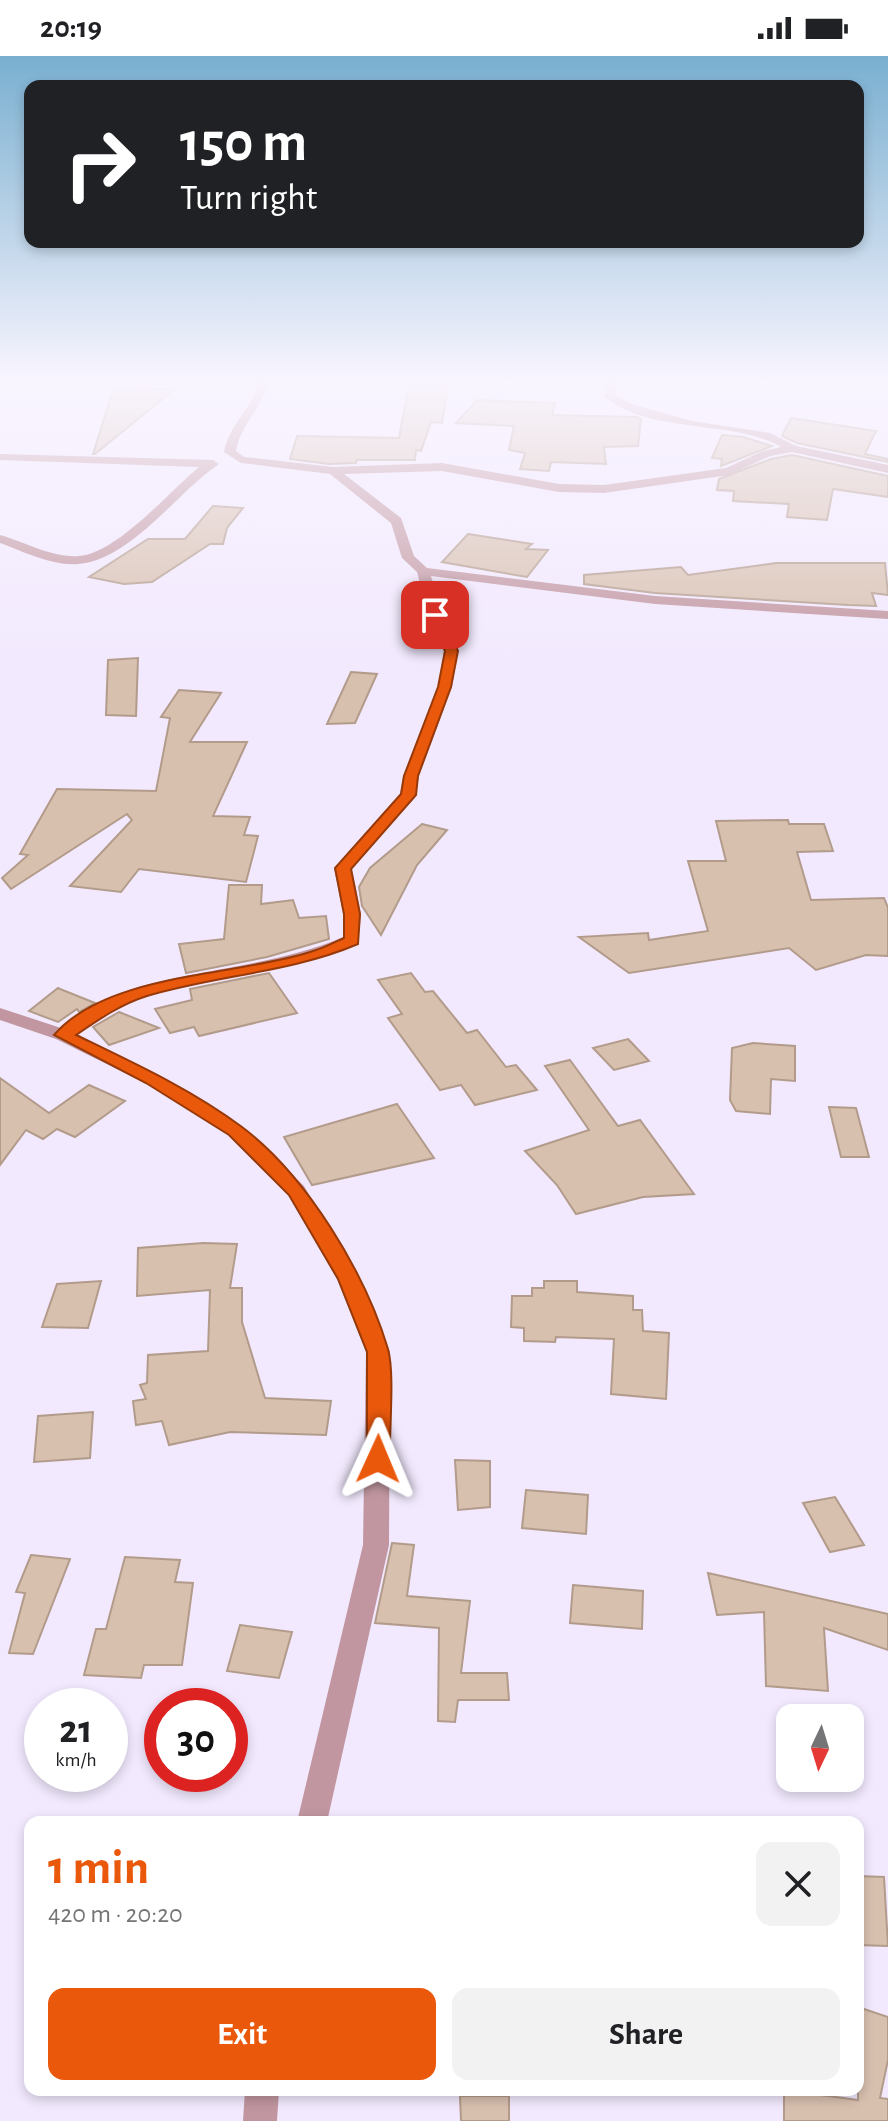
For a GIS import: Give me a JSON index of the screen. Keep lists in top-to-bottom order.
{
  "north": "bottom",
  "page": {
    "status": "20:19",
    "turn": ["150 m", "Turn right"],
    "speed": "21 km/h",
    "limit": "30",
    "heading": ["1 min", "420 m · 20:20"],
    "buttons": ["Exit", "Share"]
  }
}
